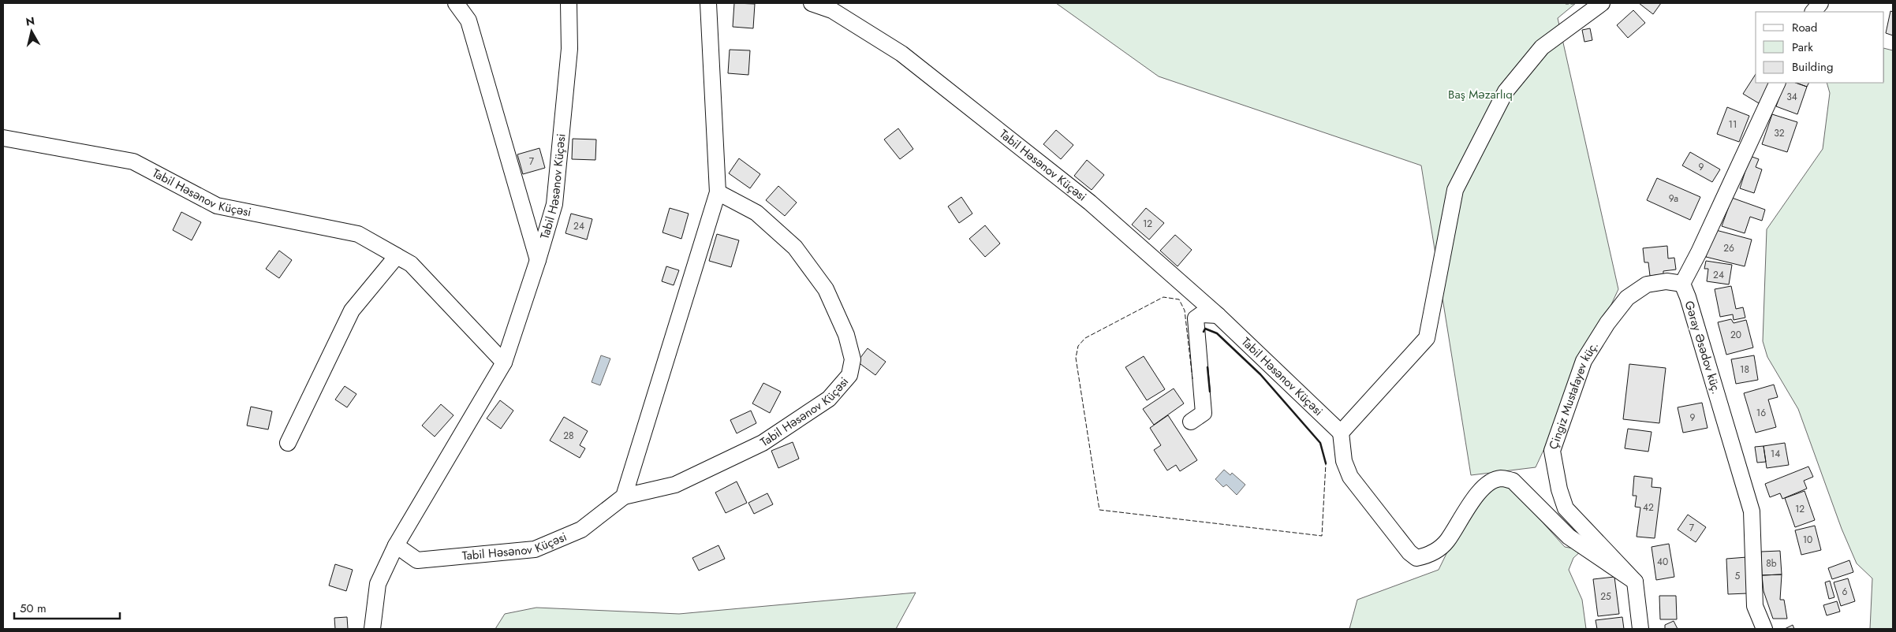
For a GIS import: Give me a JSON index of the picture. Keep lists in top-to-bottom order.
{
  "streets": {
    "street": ["Tabil Həsənov Küçəsi", "Gəray Əsədov küç.", "Çingiz Mustafayev küç."]
  },
  "crossings": [
    ["Gəray Əsədov küç.", "Çingiz Mustafayev küç."]
  ],
  "parks": ["Baş Məzarlıq"],
  "house_numbers": [
    "34",
    "11",
    "32",
    "7",
    "9",
    "9а",
    "12",
    "24",
    "26",
    "24",
    "20",
    "18",
    "16",
    "9",
    "28",
    "14",
    "42",
    "12",
    "7",
    "10",
    "40",
    "8b",
    "5",
    "6",
    "25"
  ],
  "legend": ["Road", "Park", "Building"],
  "scale_bar": "50 m",
  "north": "top"
}
